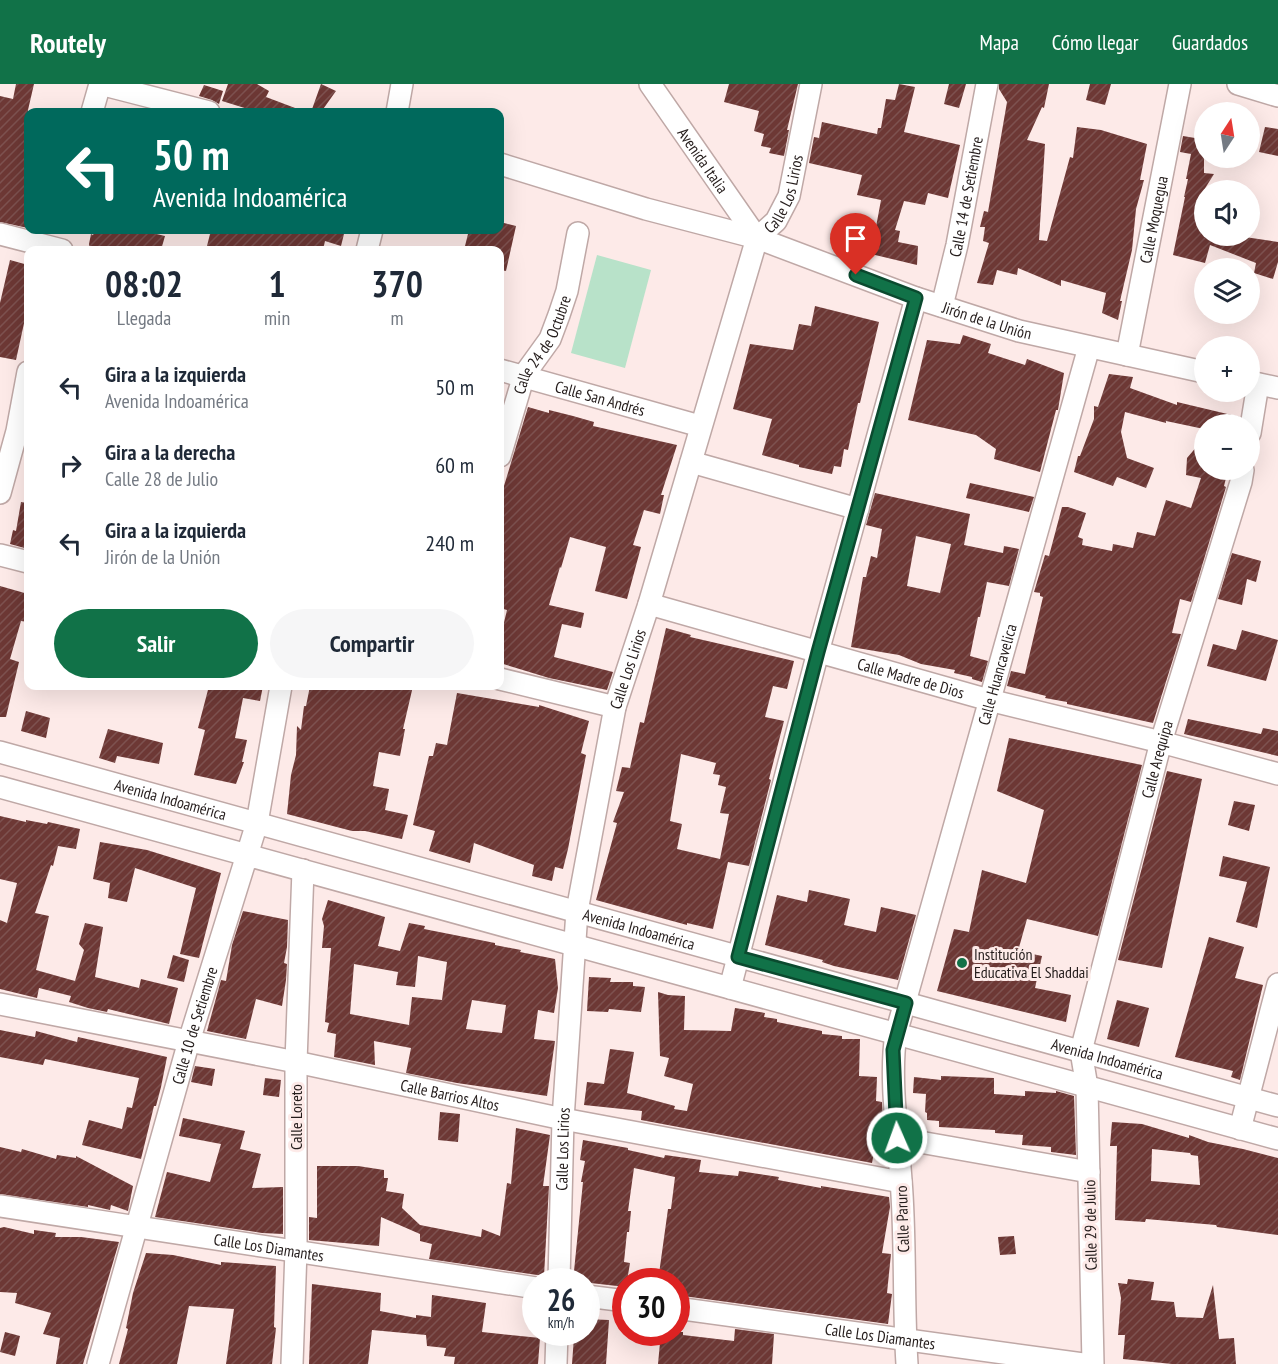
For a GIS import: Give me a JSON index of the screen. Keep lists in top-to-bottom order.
{
  "streets": {
    "street": [
      "Avenida Italia",
      "Calle Los Lirios",
      "Calle 14 de Setiembre",
      "Calle Moquegua",
      "Jirón de la Unión",
      "Calle 24 de Octubre",
      "Calle San Andrés",
      "Calle Huancavelica",
      "Calle Madre de Dios",
      "Calle Arequipa",
      "Avenida Indoamérica",
      "Calle 10 de Setiembre",
      "Calle Barrios Altos",
      "Calle Loreto",
      "Calle Paruro",
      "Calle 29 de Julio",
      "Calle Los Diamantes"
    ]
  },
  "crossings": [
    ["Avenida Italia", "Calle Los Lirios"],
    ["Avenida Italia", "Jirón de la Unión"],
    ["Calle Los Lirios", "Jirón de la Unión"],
    ["Calle Los Lirios", "Calle San Andrés"],
    ["Calle Los Lirios", "Calle Madre de Dios"],
    ["Calle Los Lirios", "Avenida Indoamérica"],
    ["Calle Los Lirios", "Calle Barrios Altos"],
    ["Calle 14 de Setiembre", "Jirón de la Unión"],
    ["Calle Moquegua", "Jirón de la Unión"],
    ["Jirón de la Unión", "Calle Huancavelica"],
    ["Calle 24 de Octubre", "Calle San Andrés"],
    ["Calle Huancavelica", "Calle Madre de Dios"],
    ["Calle Huancavelica", "Avenida Indoamérica"],
    ["Calle Huancavelica", "Calle Paruro"],
    ["Calle Madre de Dios", "Calle Arequipa"],
    ["Calle Arequipa", "Avenida Indoamérica"],
    ["Calle Arequipa", "Calle 29 de Julio"],
    ["Avenida Indoamérica", "Calle 10 de Setiembre"],
    ["Avenida Indoamérica", "Calle Loreto"],
    ["Avenida Indoamérica", "Calle Paruro"],
    ["Avenida Indoamérica", "Calle 29 de Julio"],
    ["Calle 10 de Setiembre", "Calle Barrios Altos"],
    ["Calle 10 de Setiembre", "Calle Los Diamantes"],
    ["Calle Barrios Altos", "Calle Loreto"],
    ["Calle Barrios Altos", "Calle Paruro"],
    ["Calle Loreto", "Calle Los Diamantes"],
    ["Calle Paruro", "Calle Los Diamantes"]
  ],
  "places": ["Institución Educativa El Shaddai"],
  "north": "top",
  "page": {
    "header": "Routely",
    "nav": ["Mapa", "Cómo llegar", "Guardados"],
    "map_buttons": ["+", "−"],
    "turn": ["50 m", "Avenida Indoamérica"],
    "eta": [
      "08:02",
      "Llegada",
      "1",
      "min",
      "370",
      "m"
    ],
    "list": [
      {
        "name": "Gira a la izquierda",
        "note": "Avenida Indoamérica",
        "value": "50 m"
      },
      {
        "name": "Gira a la derecha",
        "note": "Calle 28 de Julio",
        "value": "60 m"
      },
      {
        "name": "Gira a la izquierda",
        "note": "Jirón de la Unión",
        "value": "240 m"
      }
    ],
    "buttons": ["Salir", "Compartir"],
    "speed": "26 km/h",
    "limit": "30"
  }
}
